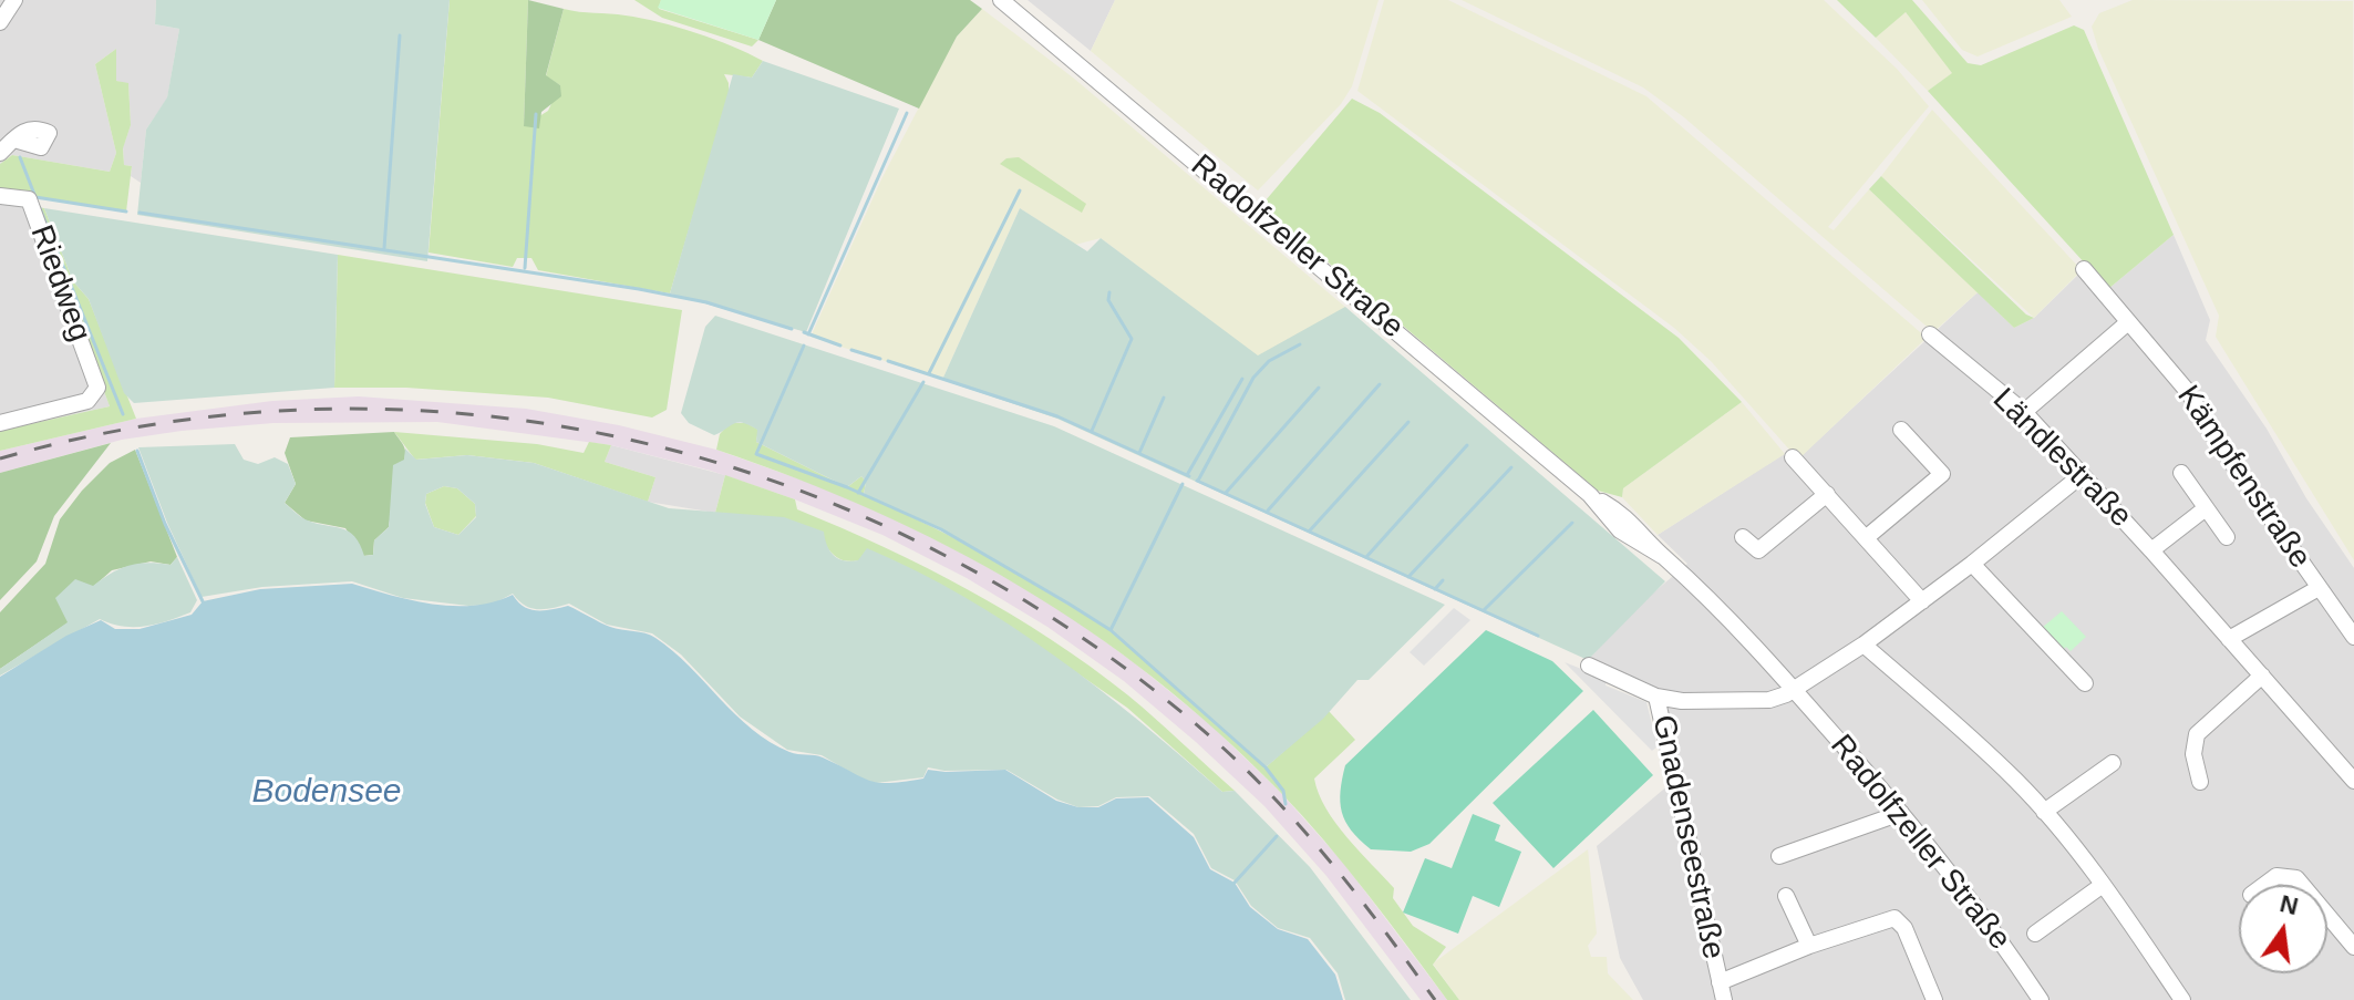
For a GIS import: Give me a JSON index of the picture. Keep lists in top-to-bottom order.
{
  "streets": {
    "street": [
      "Radolfzeller Straße",
      "Riedweg",
      "Ländlestraße",
      "Kämpfenstraße",
      "Gnadenseestraße"
    ]
  },
  "water": ["Bodensee"],
  "north": "top"
}
